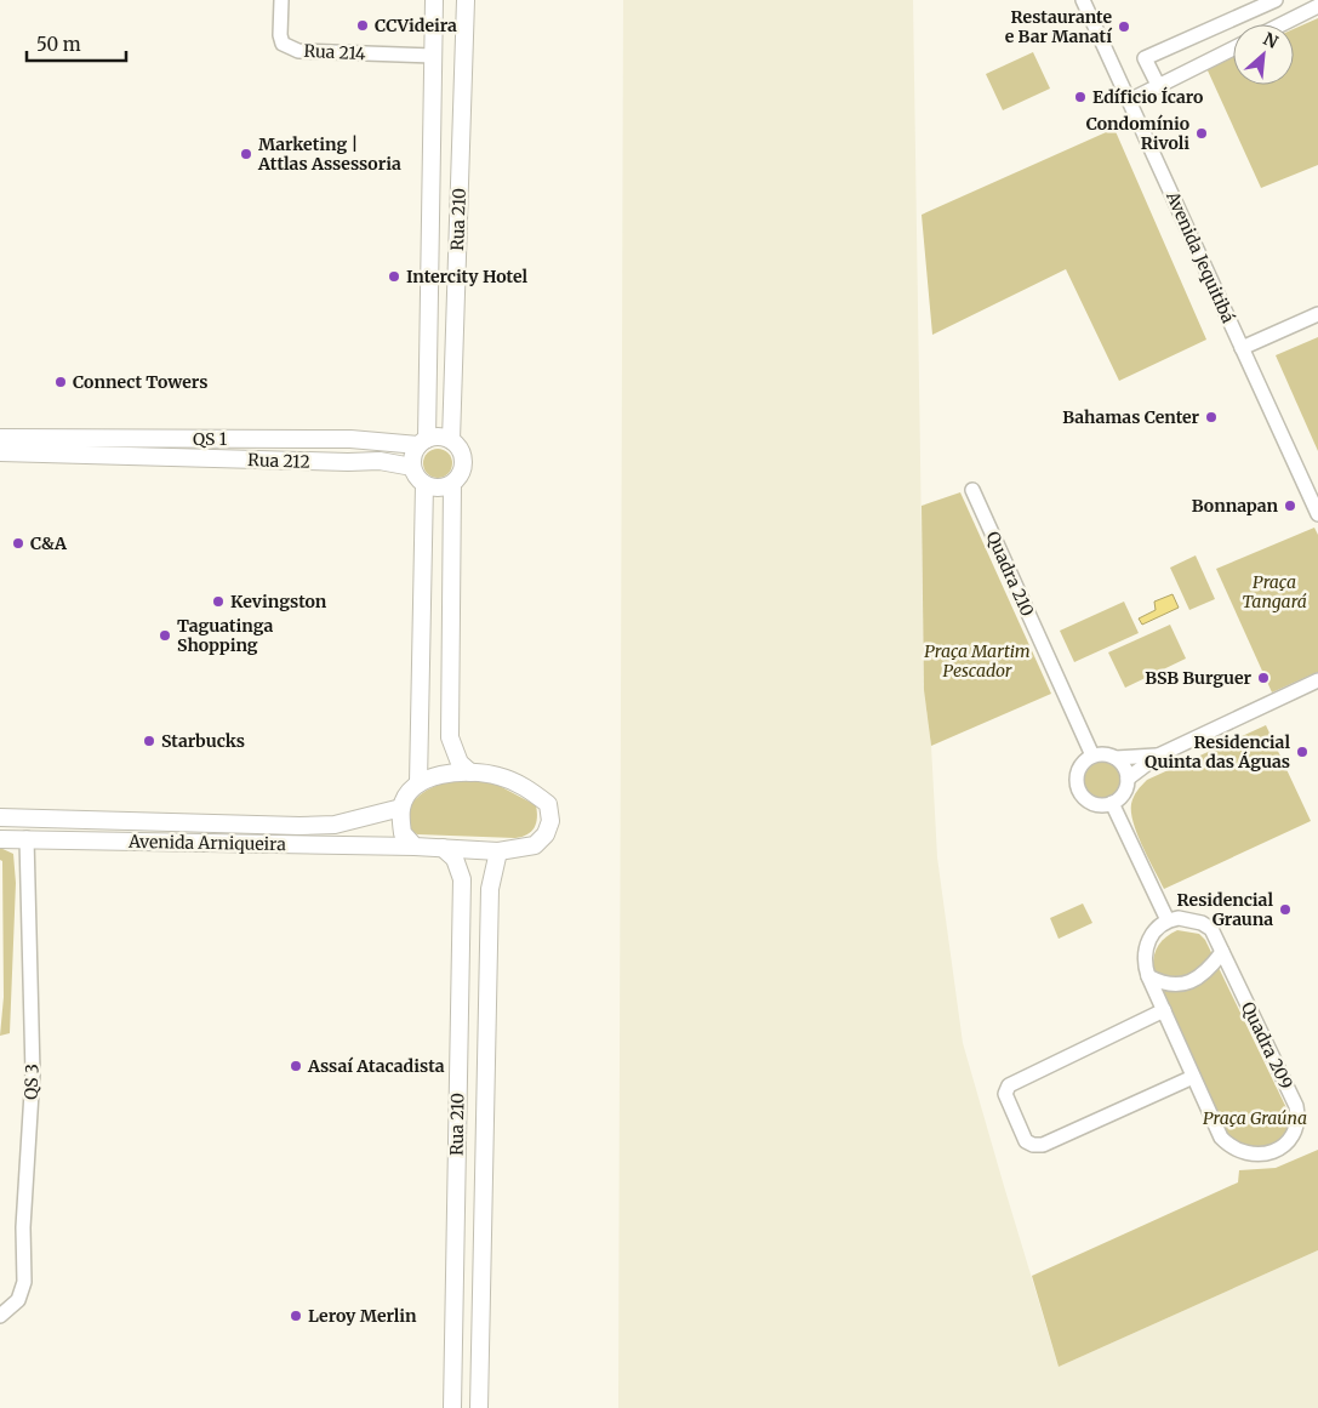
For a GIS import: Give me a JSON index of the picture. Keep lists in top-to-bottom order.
{
  "streets": {
    "main road": [
      "Rua 210",
      "QS 1",
      "Rua 212",
      "Avenida Arniqueira"
    ],
    "street": [
      "Rua 214",
      "Avenida Jequitibá",
      "Quadra 210",
      "Quadra 209",
      "QS 3"
    ]
  },
  "crossings": [
    ["Rua 214", "Rua 210"],
    ["Rua 210", "QS 1"],
    ["Rua 210", "Rua 212"],
    ["Rua 210", "Avenida Arniqueira"],
    ["QS 1", "Rua 212"],
    ["Avenida Arniqueira", "QS 3"]
  ],
  "parks": ["Praça Tangará", "Praça Martim Pescador", "Praça Graúna"],
  "places": [
    "CCVideira",
    "Restaurante e Bar Manatí",
    "Edíficio Ícaro",
    "Condomínio Rivoli",
    "Marketing | Attlas Assessoria",
    "Intercity Hotel",
    "Connect Towers",
    "Bahamas Center",
    "Bonnapan",
    "C&A",
    "Kevingston",
    "Taguatinga Shopping",
    "BSB Burguer",
    "Starbucks",
    "Residencial Quinta das Águas",
    "Residencial Grauna",
    "Assaí Atacadista",
    "Leroy Merlin"
  ],
  "scale_bar": "50 m",
  "north": "top right"
}
